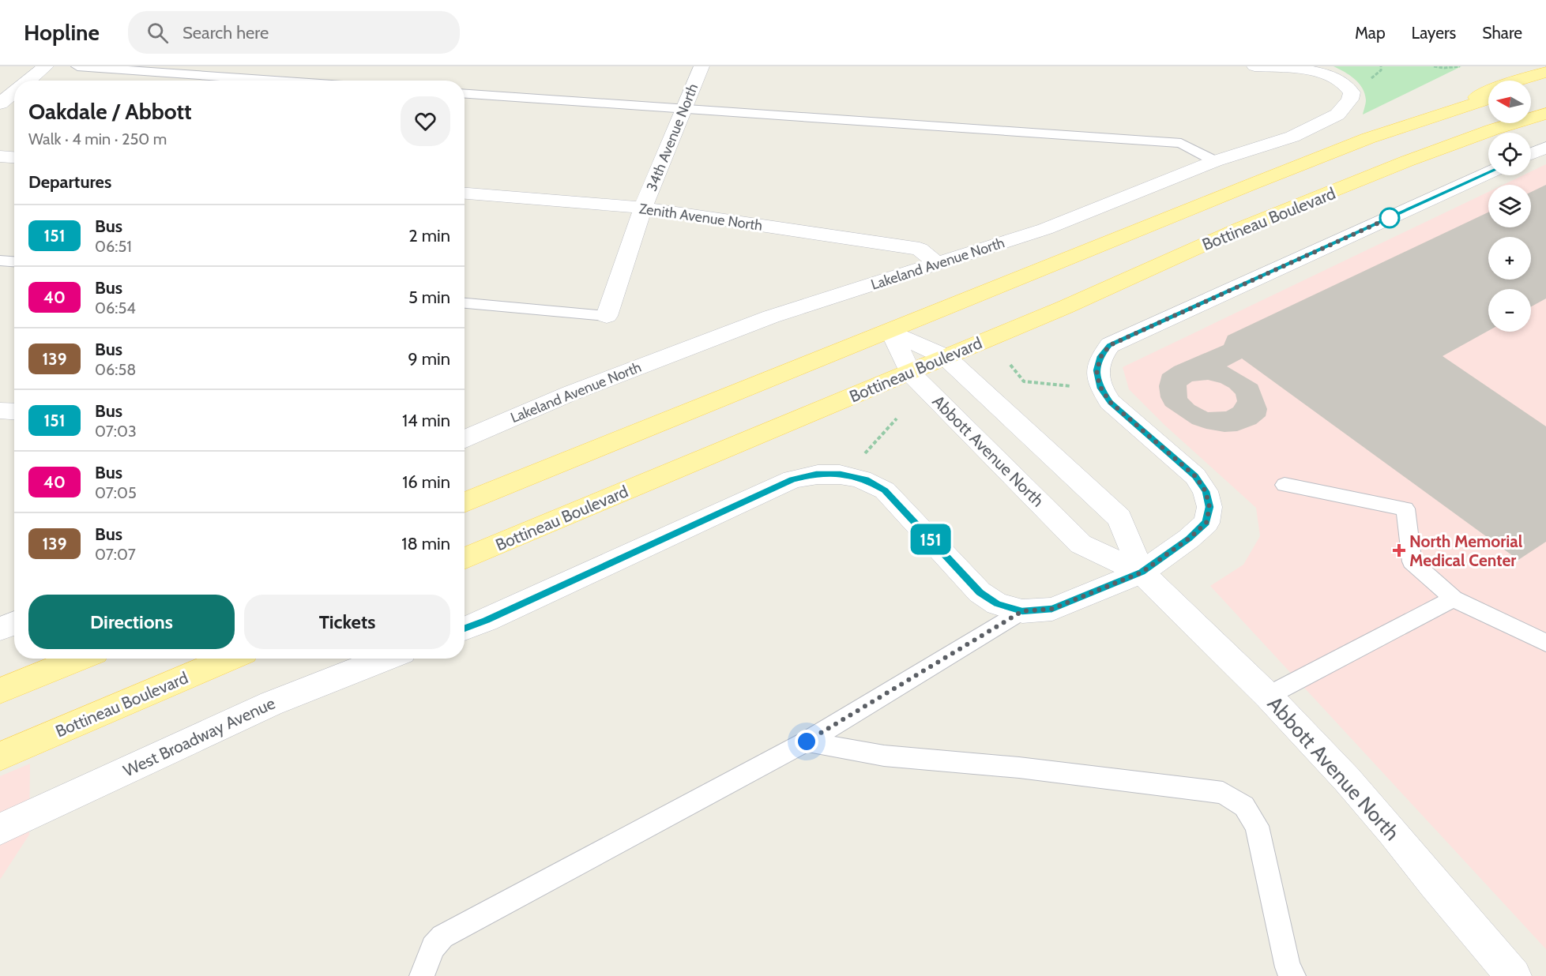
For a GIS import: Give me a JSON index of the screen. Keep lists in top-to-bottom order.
{
  "streets": {
    "main road": ["Bottineau Boulevard"],
    "street": [
      "34th Avenue North",
      "Zenith Avenue North",
      "Lakeland Avenue North",
      "Abbott Avenue North",
      "West Broadway Avenue"
    ]
  },
  "crossings": [
    ["34th Avenue North", "Zenith Avenue North"],
    ["Zenith Avenue North", "Lakeland Avenue North"],
    ["Bottineau Boulevard", "Abbott Avenue North"]
  ],
  "places": {
    "health": ["North Memorial Medical Center"]
  },
  "lines": ["bus line 151"],
  "north": "left",
  "page": {
    "header": "Hopline",
    "search": "Search here",
    "nav": ["Map", "Layers", "Share"],
    "on_map": "151",
    "map_buttons": ["+", "−"],
    "heading": [
      ["Oakdale / Abbott", "Walk · 4 min · 250 m"],
      "Departures"
    ],
    "list": [
      {
        "mark": "151",
        "name": "Bus",
        "note": "06:51",
        "value": "2 min"
      },
      {
        "mark": "40",
        "name": "Bus",
        "note": "06:54",
        "value": "5 min"
      },
      {
        "mark": "139",
        "name": "Bus",
        "note": "06:58",
        "value": "9 min"
      },
      {
        "mark": "151",
        "name": "Bus",
        "note": "07:03",
        "value": "14 min"
      },
      {
        "mark": "40",
        "name": "Bus",
        "note": "07:05",
        "value": "16 min"
      },
      {
        "mark": "139",
        "name": "Bus",
        "note": "07:07",
        "value": "18 min"
      }
    ],
    "buttons": ["Directions", "Tickets"]
  }
}
